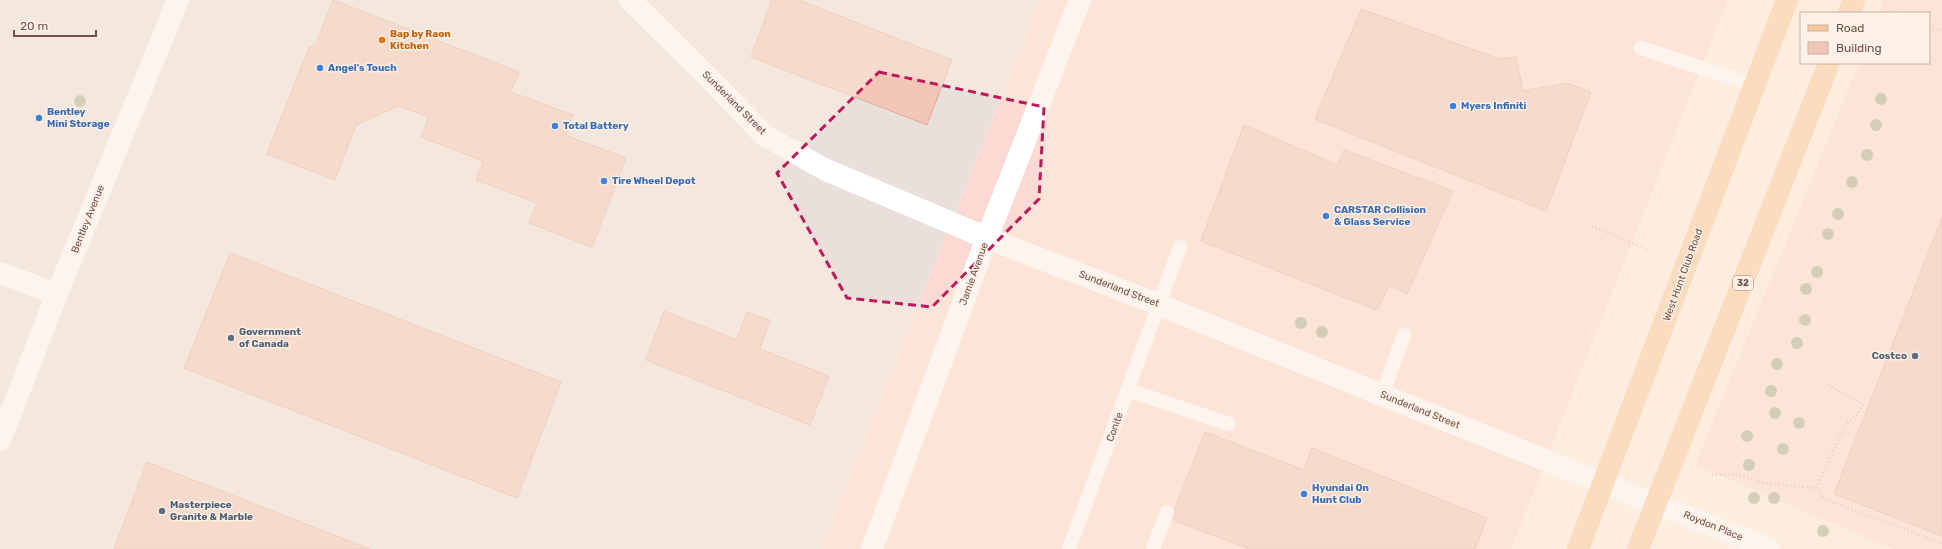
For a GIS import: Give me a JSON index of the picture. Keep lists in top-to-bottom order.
{
  "streets": {
    "main road": ["West Hunt Club Road", "32"],
    "street": [
      "Sunderland Street",
      "Bentley Avenue",
      "Jamie Avenue",
      "Roydon Place"
    ],
    "lane": ["Conite"]
  },
  "crossings": [
    ["Sunderland Street", "Jamie Avenue"],
    ["Sunderland Street", "West Hunt Club Road"],
    ["Sunderland Street", "32"],
    ["Sunderland Street", "Conite"],
    ["Sunderland Street", "Roydon Place"],
    ["32", "Roydon Place"]
  ],
  "places": [
    "Bap by Raon Kitchen",
    "Angel's Touch",
    "Myers Infiniti",
    "Bentley Mini Storage",
    "Total Battery",
    "Tire Wheel Depot",
    "CARSTAR Collision & Glass Service",
    "Government of Canada",
    "Costco",
    "Hyundai On Hunt Club",
    "Masterpiece Granite & Marble"
  ],
  "legend": ["Road", "Building"],
  "scale_bar": "20 m"
}
